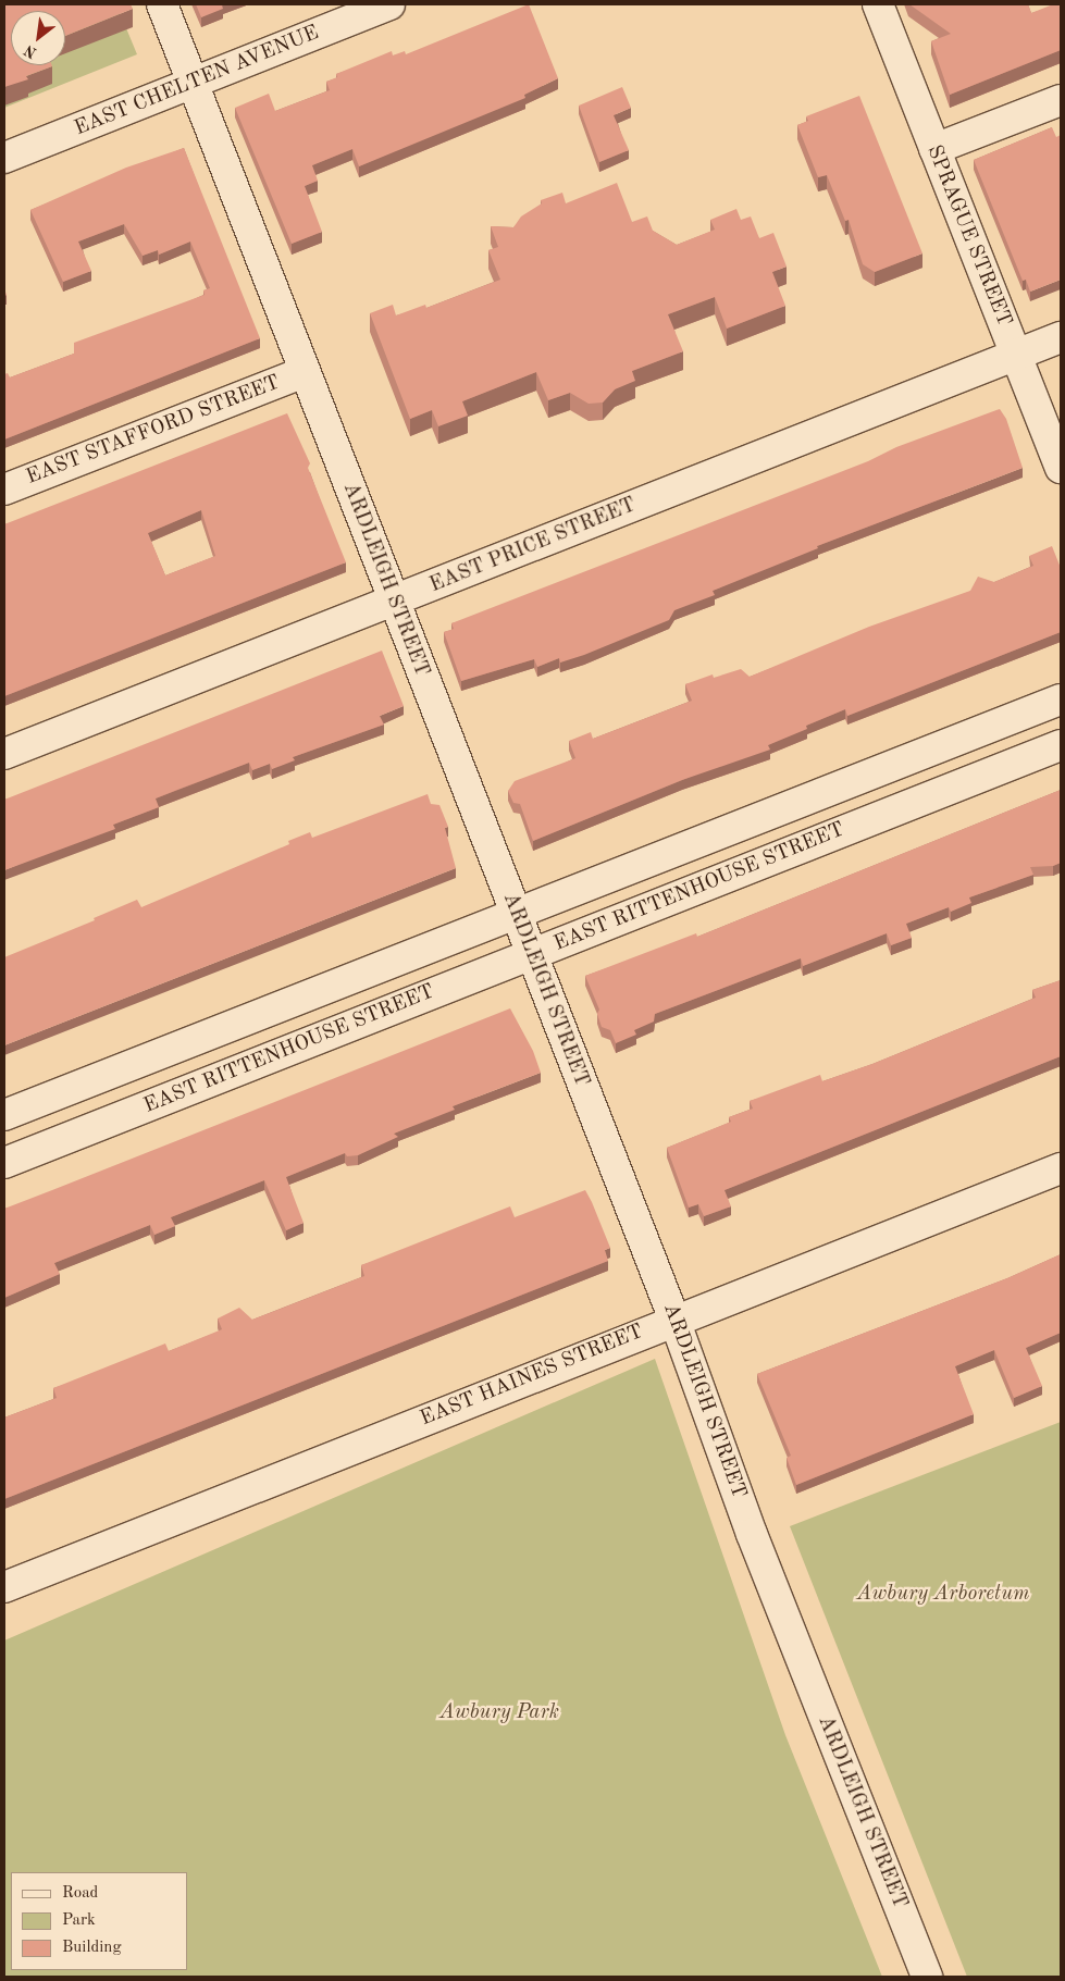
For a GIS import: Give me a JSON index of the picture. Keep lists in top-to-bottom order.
{
  "streets": {
    "street": [
      "EAST CHELTEN AVENUE",
      "SPRAGUE STREET",
      "EAST STAFFORD STREET",
      "EAST PRICE STREET",
      "ARDLEIGH STREET",
      "EAST RITTENHOUSE STREET",
      "EAST HAINES STREET"
    ]
  },
  "crossings": [
    ["EAST CHELTEN AVENUE", "ARDLEIGH STREET"],
    ["SPRAGUE STREET", "EAST PRICE STREET"],
    ["EAST STAFFORD STREET", "ARDLEIGH STREET"],
    ["EAST PRICE STREET", "ARDLEIGH STREET"],
    ["ARDLEIGH STREET", "EAST RITTENHOUSE STREET"],
    ["ARDLEIGH STREET", "EAST HAINES STREET"]
  ],
  "parks": ["Awbury Arboretum", "Awbury Park"],
  "legend": ["Road", "Park", "Building"],
  "north": "bottom left"
}
